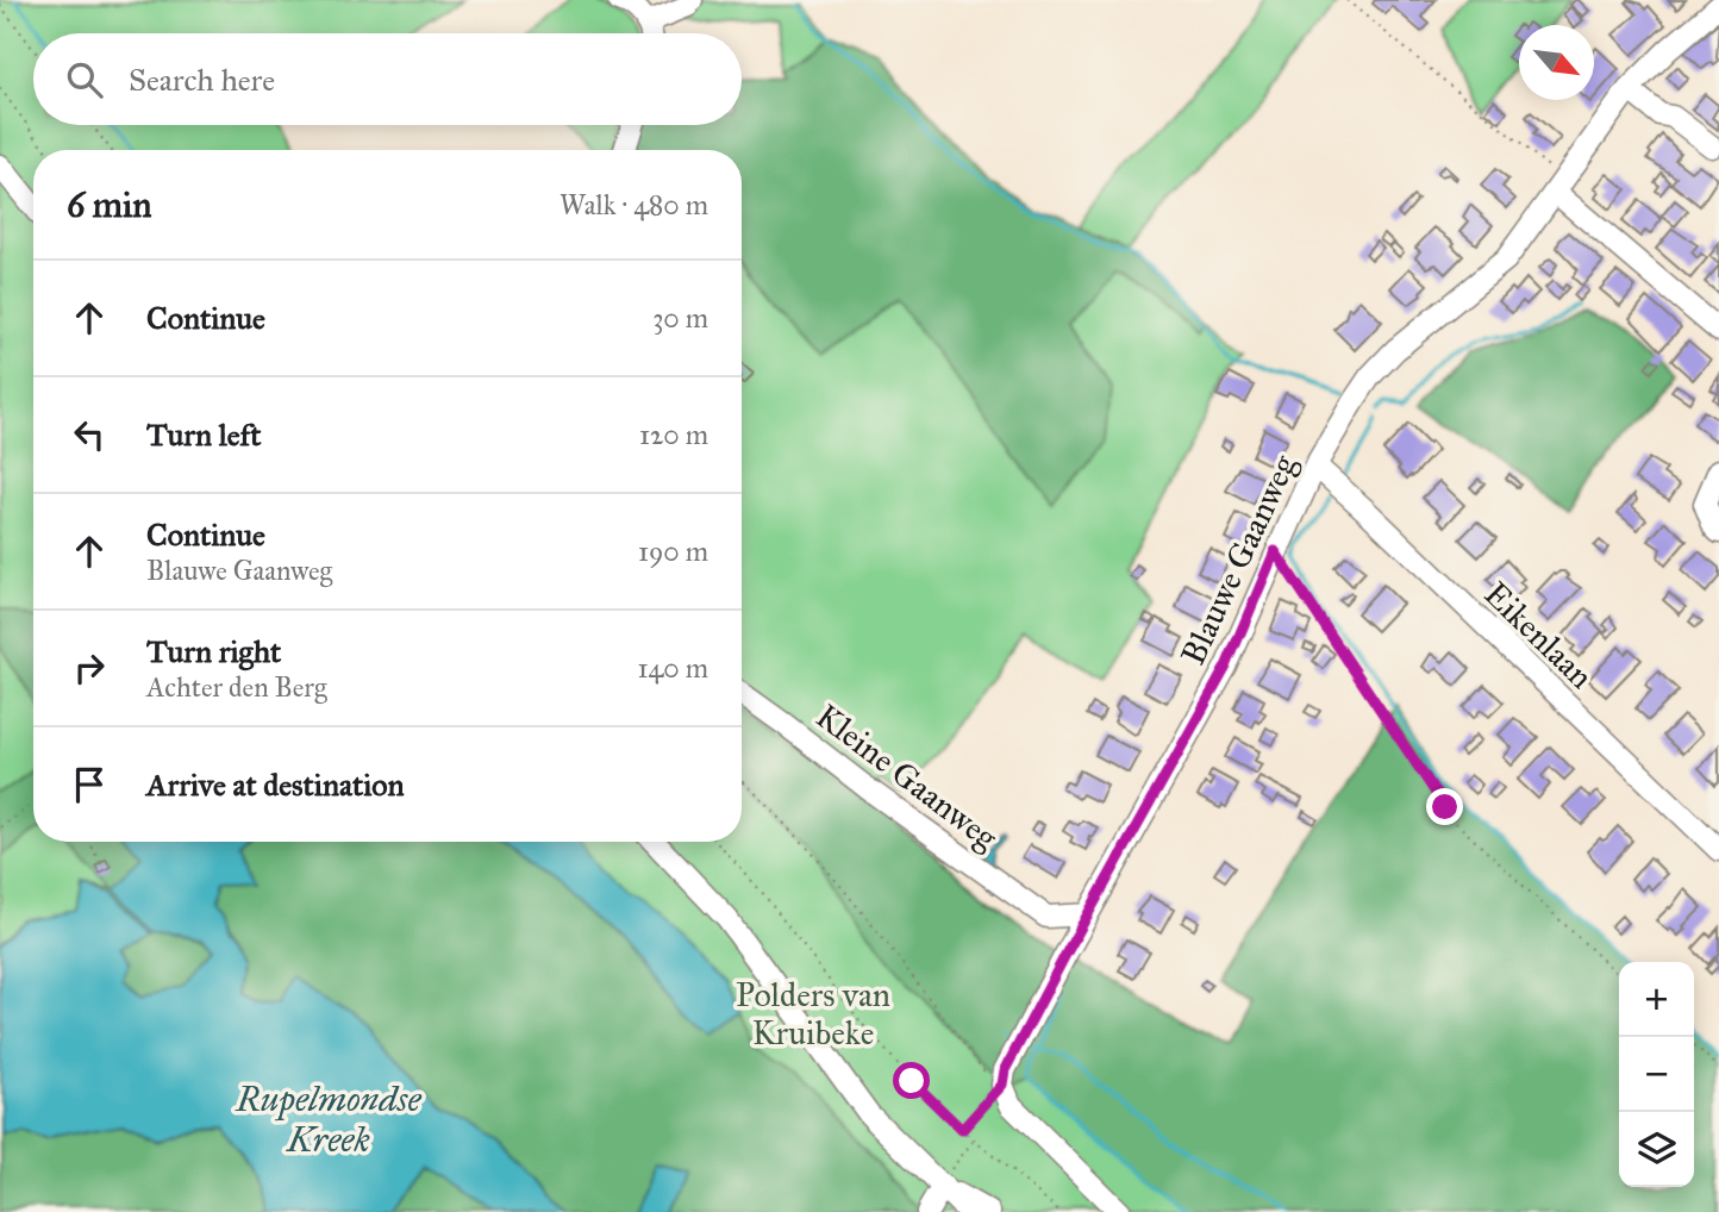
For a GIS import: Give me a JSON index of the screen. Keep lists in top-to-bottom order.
{
  "streets": {
    "street": ["Blauwe Gaanweg", "Eikenlaan", "Kleine Gaanweg"]
  },
  "crossings": [
    ["Blauwe Gaanweg", "Eikenlaan"],
    ["Blauwe Gaanweg", "Kleine Gaanweg"]
  ],
  "water": ["Rupelmondse Kreek"],
  "parks": ["Polders van Kruibeke"],
  "north": "bottom right",
  "page": {
    "search": "Search here",
    "heading": ["6 min", "Walk · 480 m"],
    "list": [
      ["Continue", "30 m"],
      ["Turn left", "120 m"],
      ["Continue", "Blauwe Gaanweg", "190 m"],
      ["Turn right", "Achter den Berg", "140 m"],
      "Arrive at destination"
    ],
    "map_buttons": ["+", "−"]
  }
}
